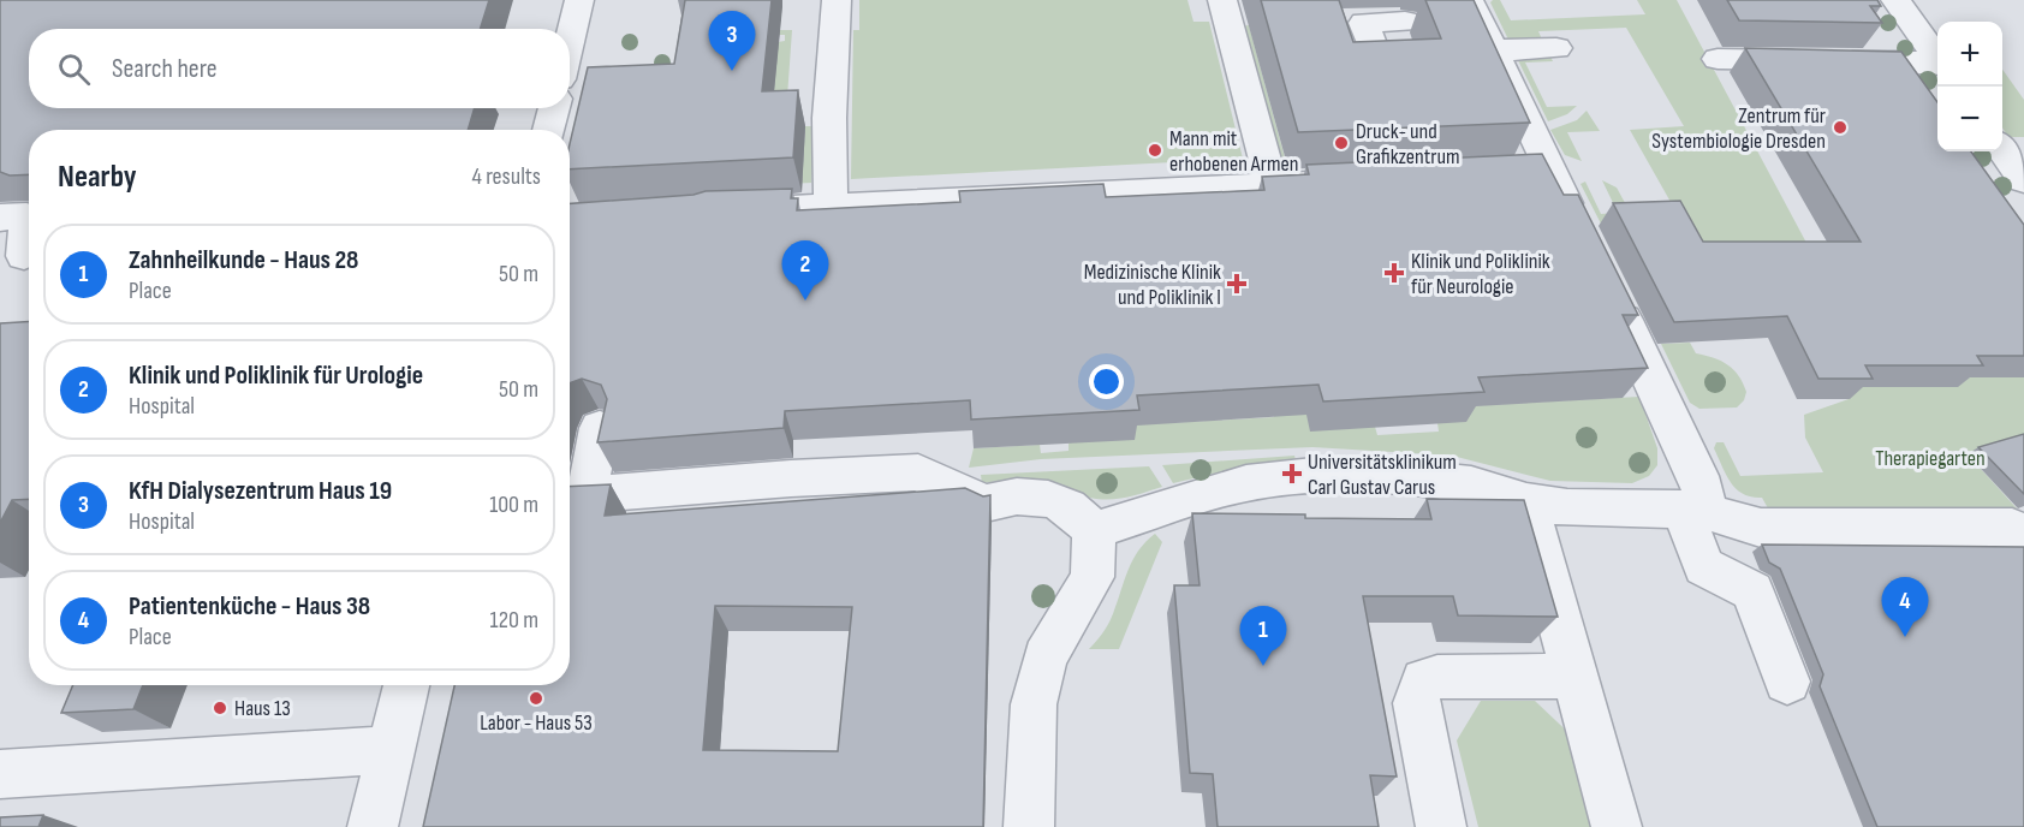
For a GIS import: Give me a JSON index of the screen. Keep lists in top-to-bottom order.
{
  "parks": ["Therapiegarten"],
  "places": {
    "other": [
      "Zentrum für Systembiologie Dresden",
      "Druck- und Grafikzentrum",
      "Mann mit erhobenen Armen",
      "Labor - Haus 53",
      "Haus 13"
    ],
    "health": ["Klinik und Poliklinik für Neurologie", "Medizinische Klinik und Poliklinik I", "Universitätsklinikum Carl Gustav Carus"]
  },
  "page": {
    "pins": [
      "3",
      "2",
      "4",
      "1"
    ],
    "map_buttons": ["+", "−"],
    "search": "Search here",
    "heading": ["Nearby", "4 results"],
    "list": [
      {
        "mark": "1",
        "name": "Zahnheilkunde - Haus 28",
        "note": "Place",
        "value": "50 m"
      },
      {
        "mark": "2",
        "name": "Klinik und Poliklinik für Urologie",
        "note": "Hospital",
        "value": "50 m"
      },
      {
        "mark": "3",
        "name": "KfH Dialysezentrum Haus 19",
        "note": "Hospital",
        "value": "100 m"
      },
      {
        "mark": "4",
        "name": "Patientenküche - Haus 38",
        "note": "Place",
        "value": "120 m"
      }
    ]
  }
}
